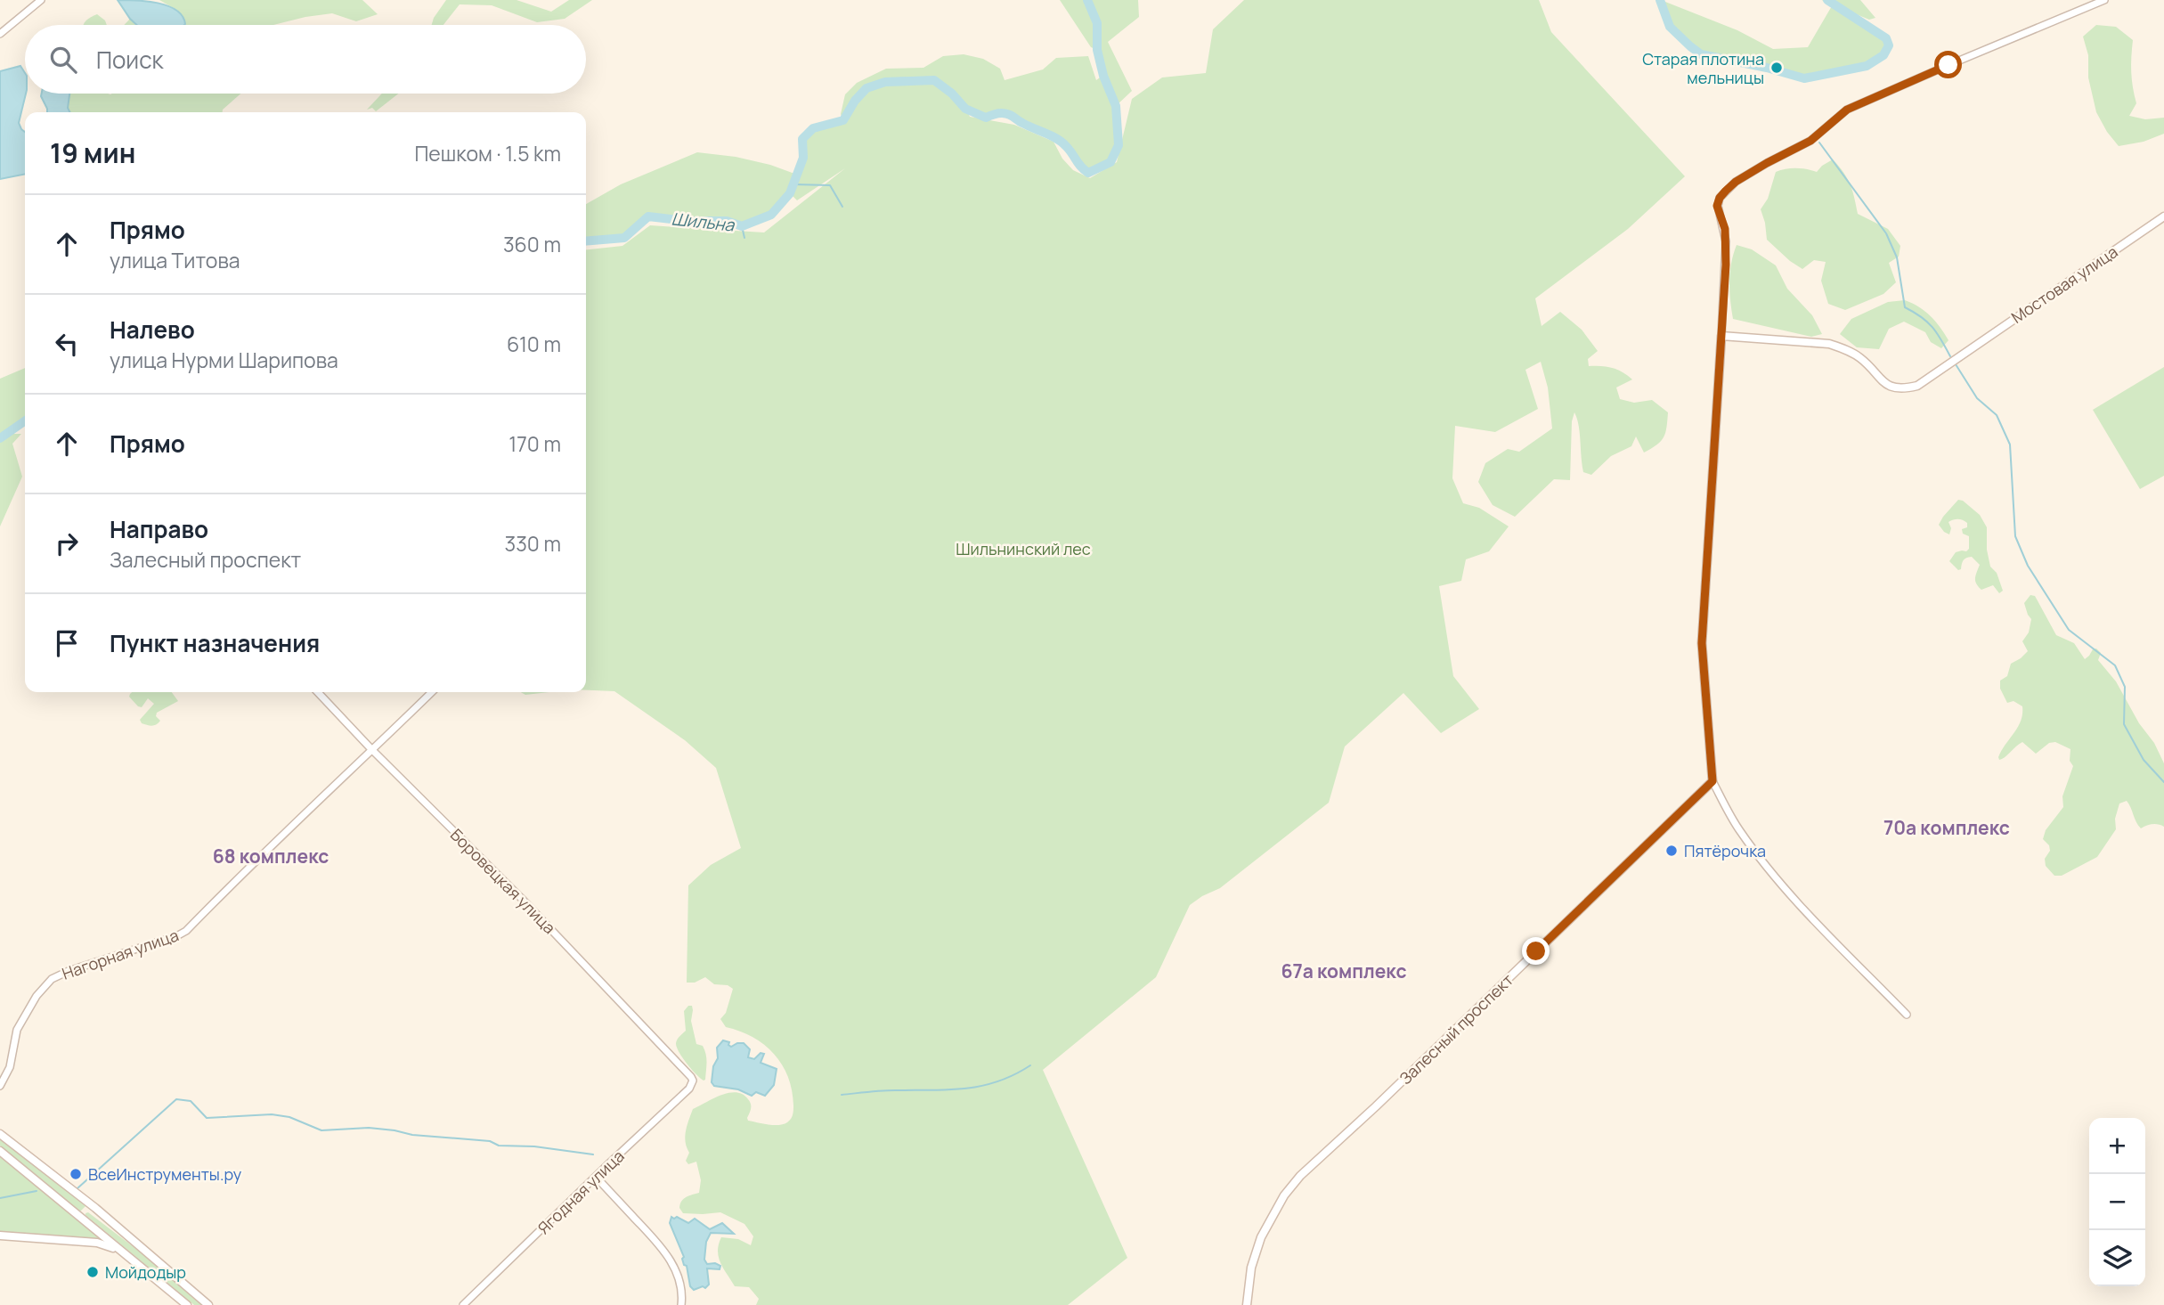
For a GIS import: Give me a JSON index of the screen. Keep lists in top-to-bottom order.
{
  "streets": {
    "main road": ["Мостовая улица", "Залесный проспект"],
    "street": ["Боровецкая улица", "Нагорная улица", "Ягодная улица"]
  },
  "crossings": [
    ["Боровецкая улица", "Нагорная улица"],
    ["Боровецкая улица", "Ягодная улица"]
  ],
  "districts": ["70а комплекс", "68 комплекс", "67а комплекс"],
  "water": ["Шильна"],
  "parks": ["Шильнинский лес"],
  "places": [
    "Старая плотина мельницы",
    "Пятёрочка",
    "ВсеИнструменты.ру",
    "Мойдодыр"
  ],
  "page": {
    "search": "Поиск",
    "heading": ["19 мин", "Пешком · 1.5 km"],
    "list": [
      ["Прямо", "улица Титова", "360 m"],
      ["Налево", "улица Нурми Шарипова", "610 m"],
      ["Прямо", "170 m"],
      ["Направо", "Залесный проспект", "330 m"],
      "Пункт назначения"
    ],
    "map_buttons": ["+", "−"]
  }
}
